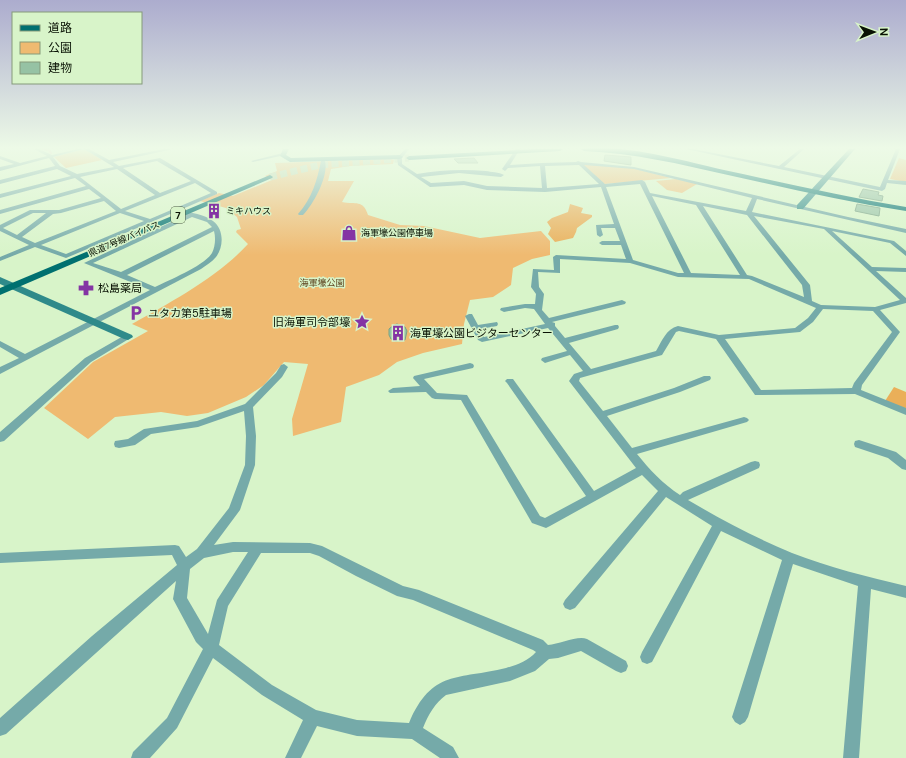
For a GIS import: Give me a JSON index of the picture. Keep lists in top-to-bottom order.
{
  "streets": {
    "main road": ["7", "県道7号線バイパス"]
  },
  "parks": ["海軍壕公園"],
  "places": {
    "building": ["ミキハウス", "海軍壕公園ビジターセンター"],
    "shop": ["海軍壕公園停車場"],
    "pharmacy": ["松島薬局"],
    "parking": ["ユタカ第5駐車場"],
    "place": ["旧海軍司令部壕"]
  },
  "legend": ["道路", "公園", "建物"],
  "north": "right"
}
